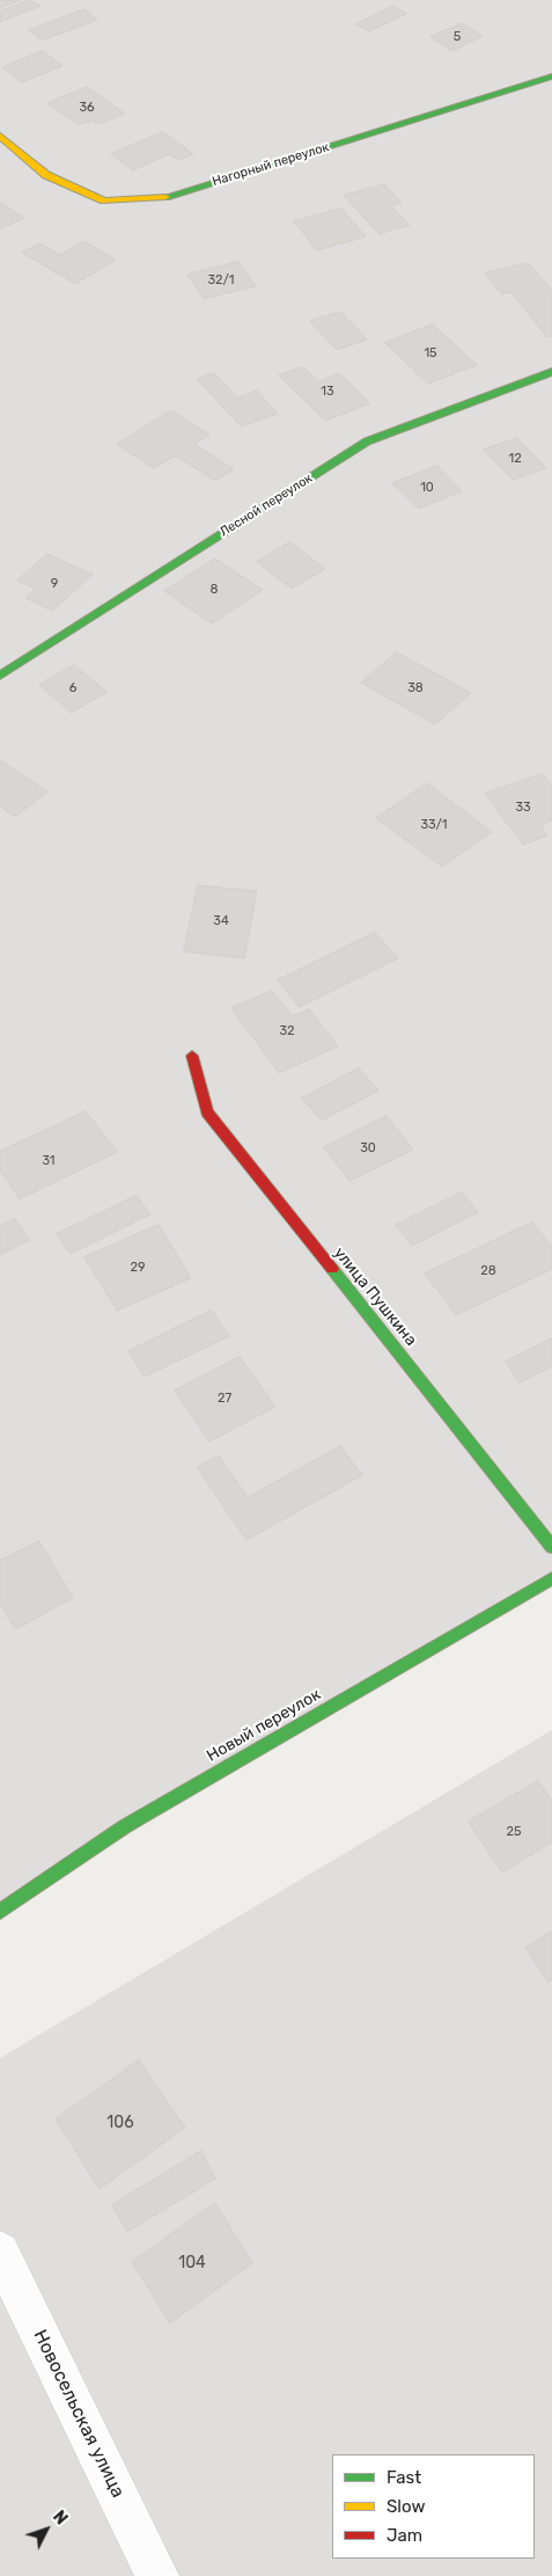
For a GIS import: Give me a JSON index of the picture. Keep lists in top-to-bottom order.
{
  "streets": {
    "street": [
      "Нагорный переулок",
      "Лесной переулок",
      "улица Пушкина",
      "Новый переулок",
      "Новосельская улица"
    ]
  },
  "house_numbers": [
    "5",
    "36",
    "32/1",
    "15",
    "13",
    "12",
    "10",
    "9",
    "8",
    "6",
    "38",
    "33",
    "33/1",
    "34",
    "32",
    "30",
    "31",
    "29",
    "28",
    "27",
    "25",
    "106",
    "104"
  ],
  "legend": ["Fast", "Slow", "Jam"],
  "north": "top right"
}
